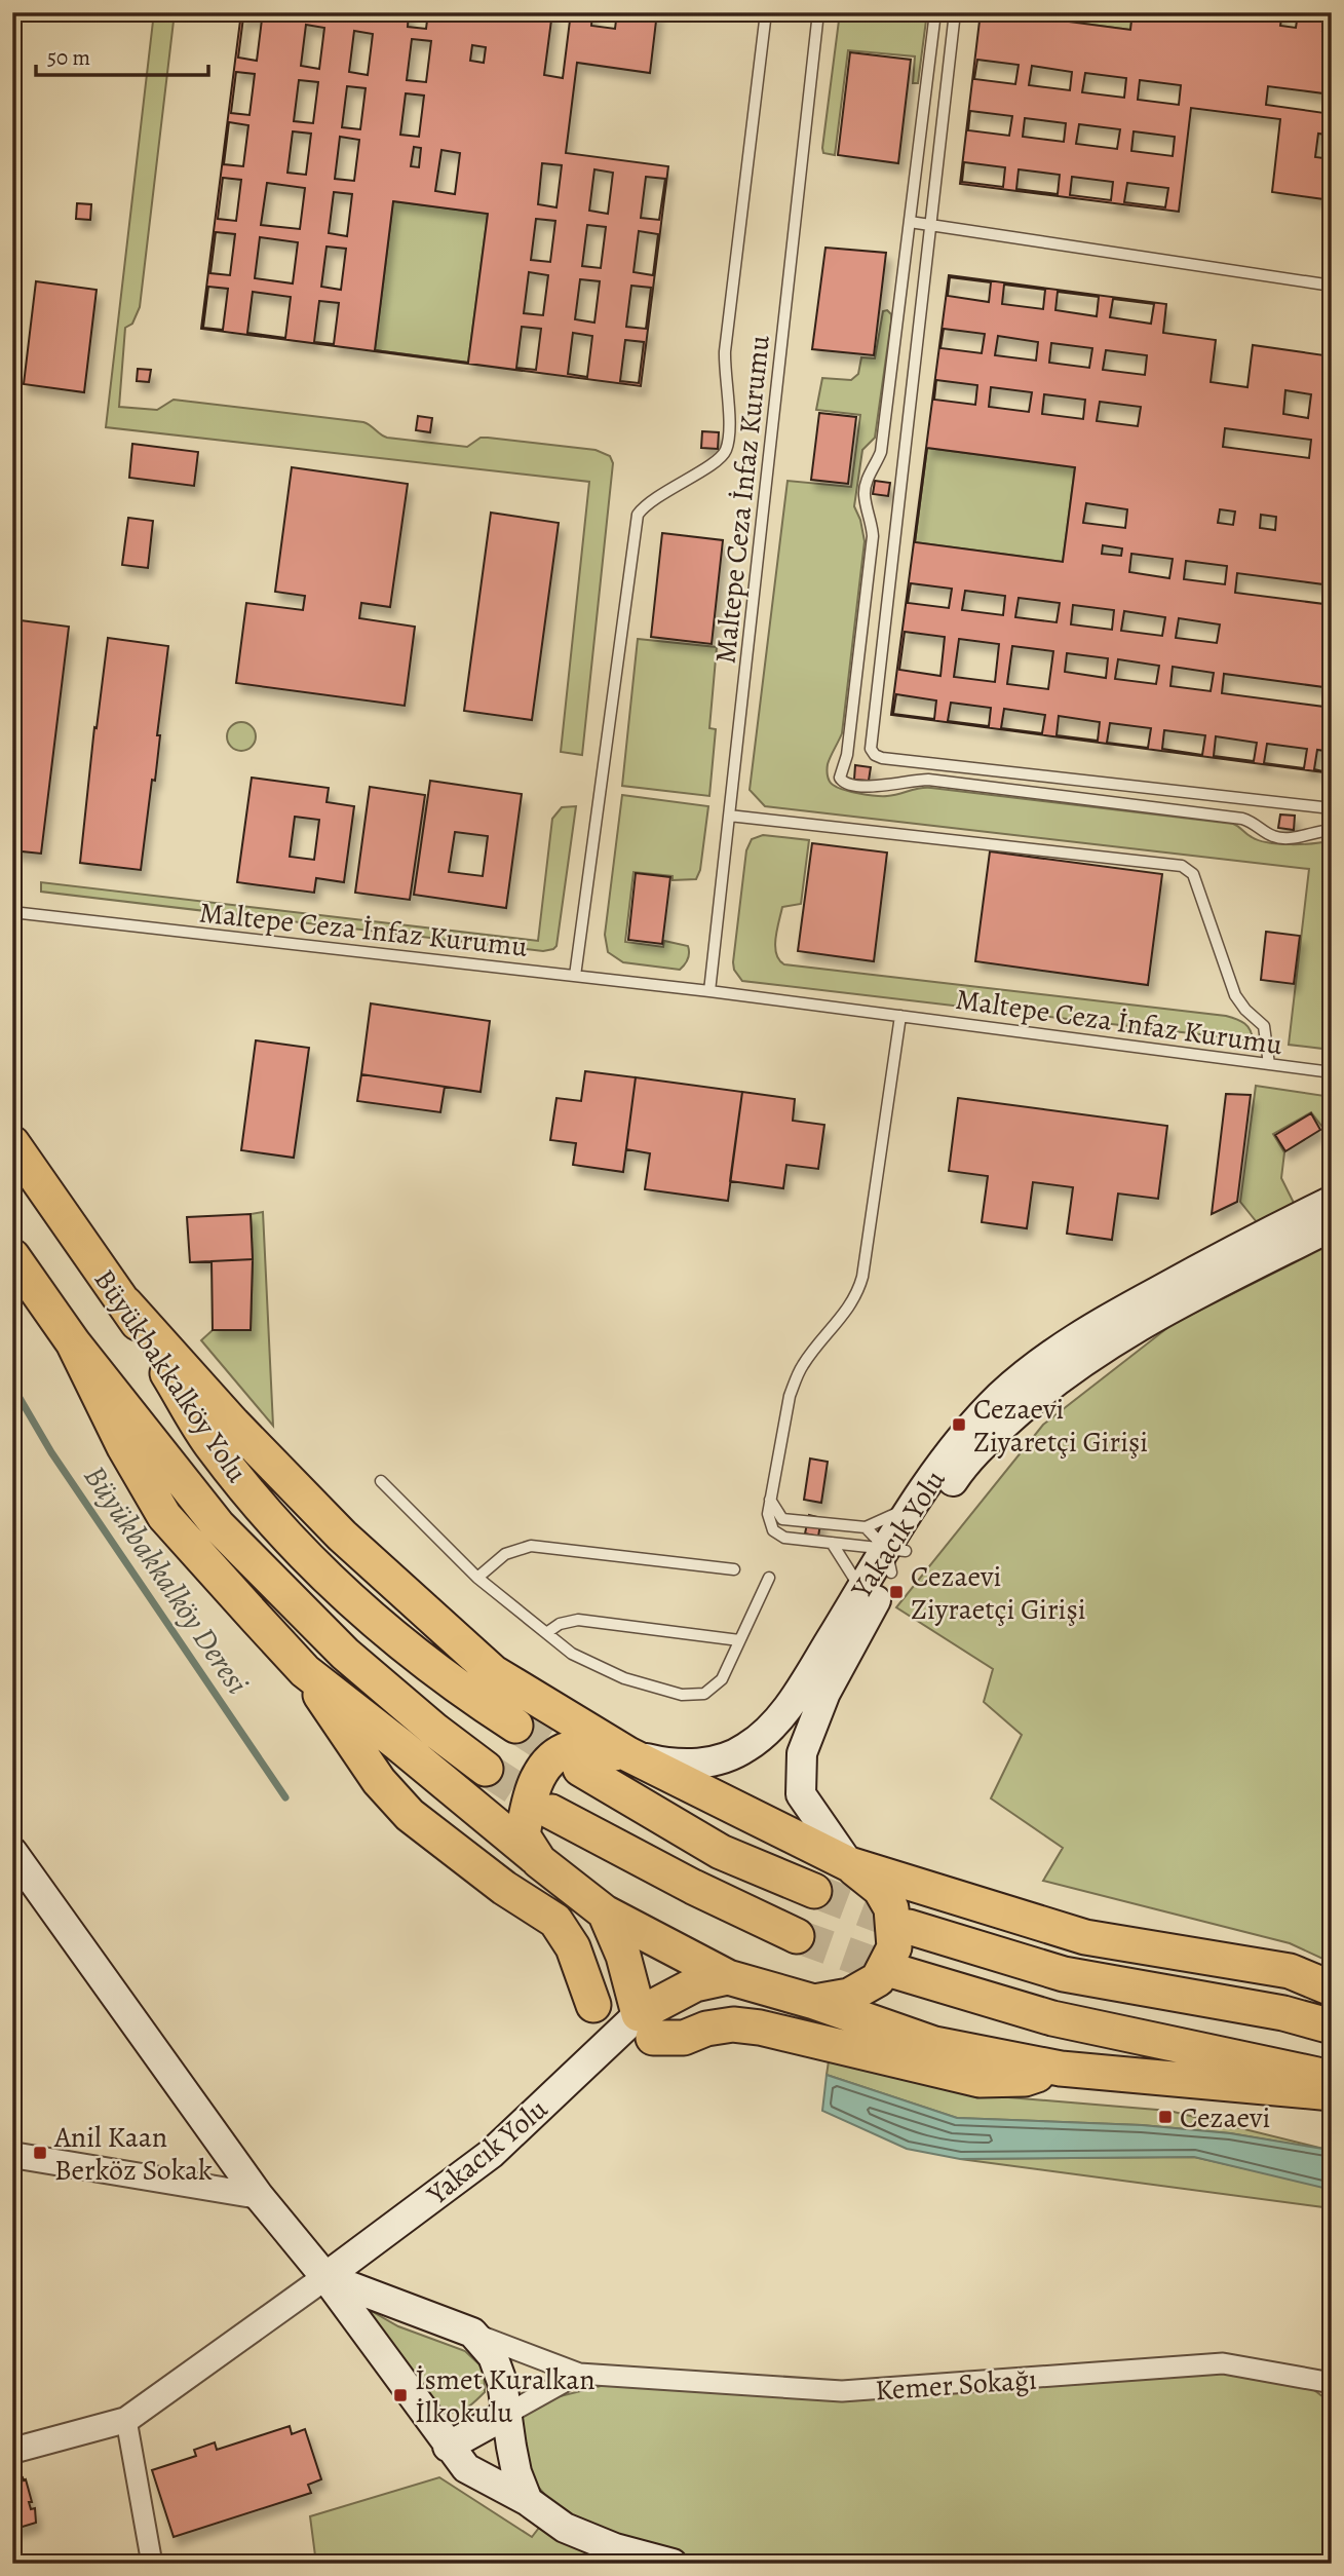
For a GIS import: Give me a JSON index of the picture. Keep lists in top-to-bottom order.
{
  "streets": {
    "highway": ["Büyükbakkalköy Yolu"],
    "main road": ["Yakacık Yolu", "Kemer Sokağı"],
    "lane": ["Maltepe Ceza İnfaz Kurumu"]
  },
  "crossings": [
    ["Yakacık Yolu", "Kemer Sokağı"]
  ],
  "water": ["Büyükbakkalköy Deresi"],
  "places": {
    "transit": [
      "Cezaevi Ziyaretçi Girişi",
      "Cezaevi Ziyraetçi Girişi",
      "Cezaevi",
      "Anil Kaan Berköz Sokak",
      "İsmet Kuralkan İlkokulu"
    ]
  },
  "scale_bar": "50 m"
}
